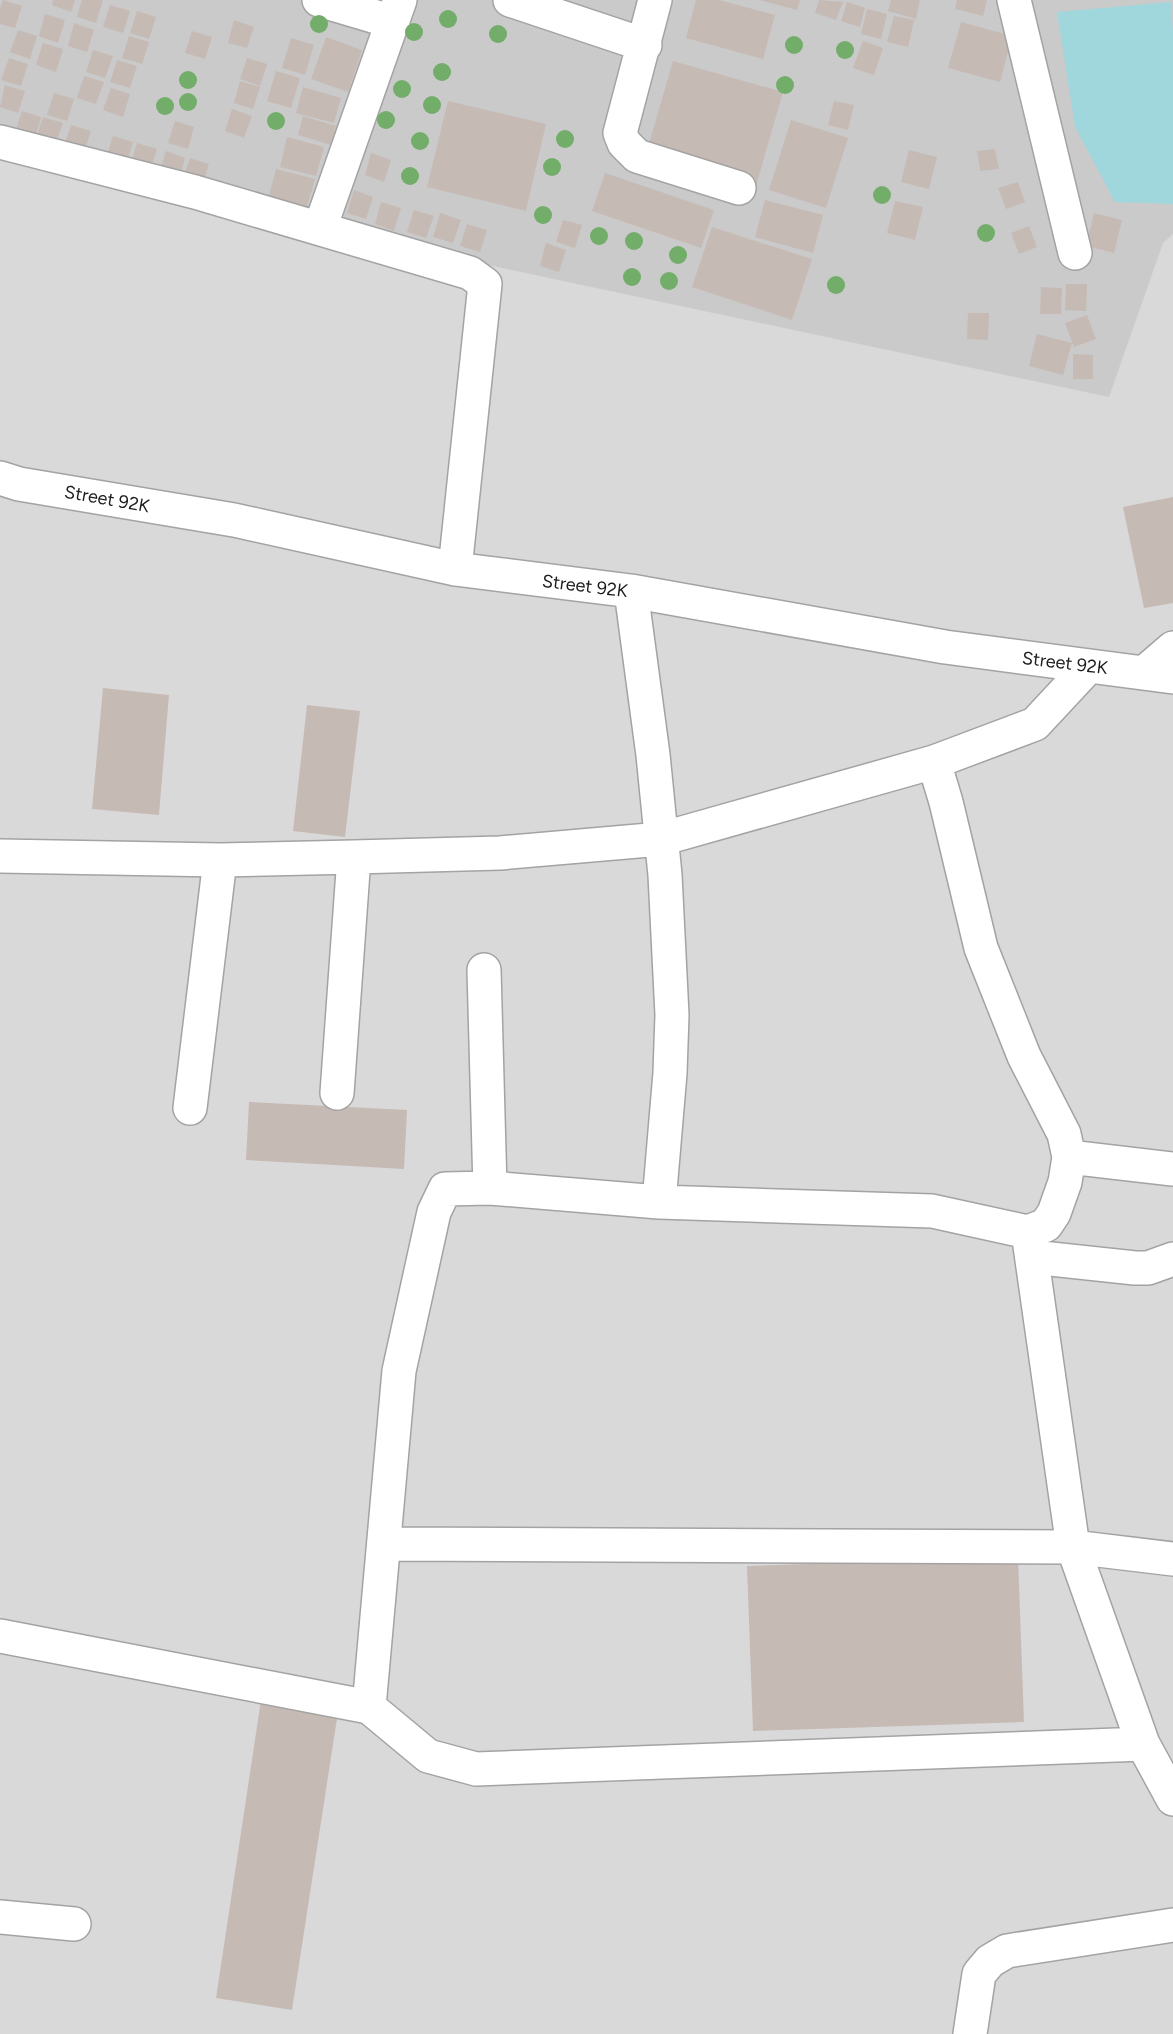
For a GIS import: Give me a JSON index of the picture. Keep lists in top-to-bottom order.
{
  "streets": {
    "street": ["Street 92K"]
  }
}
